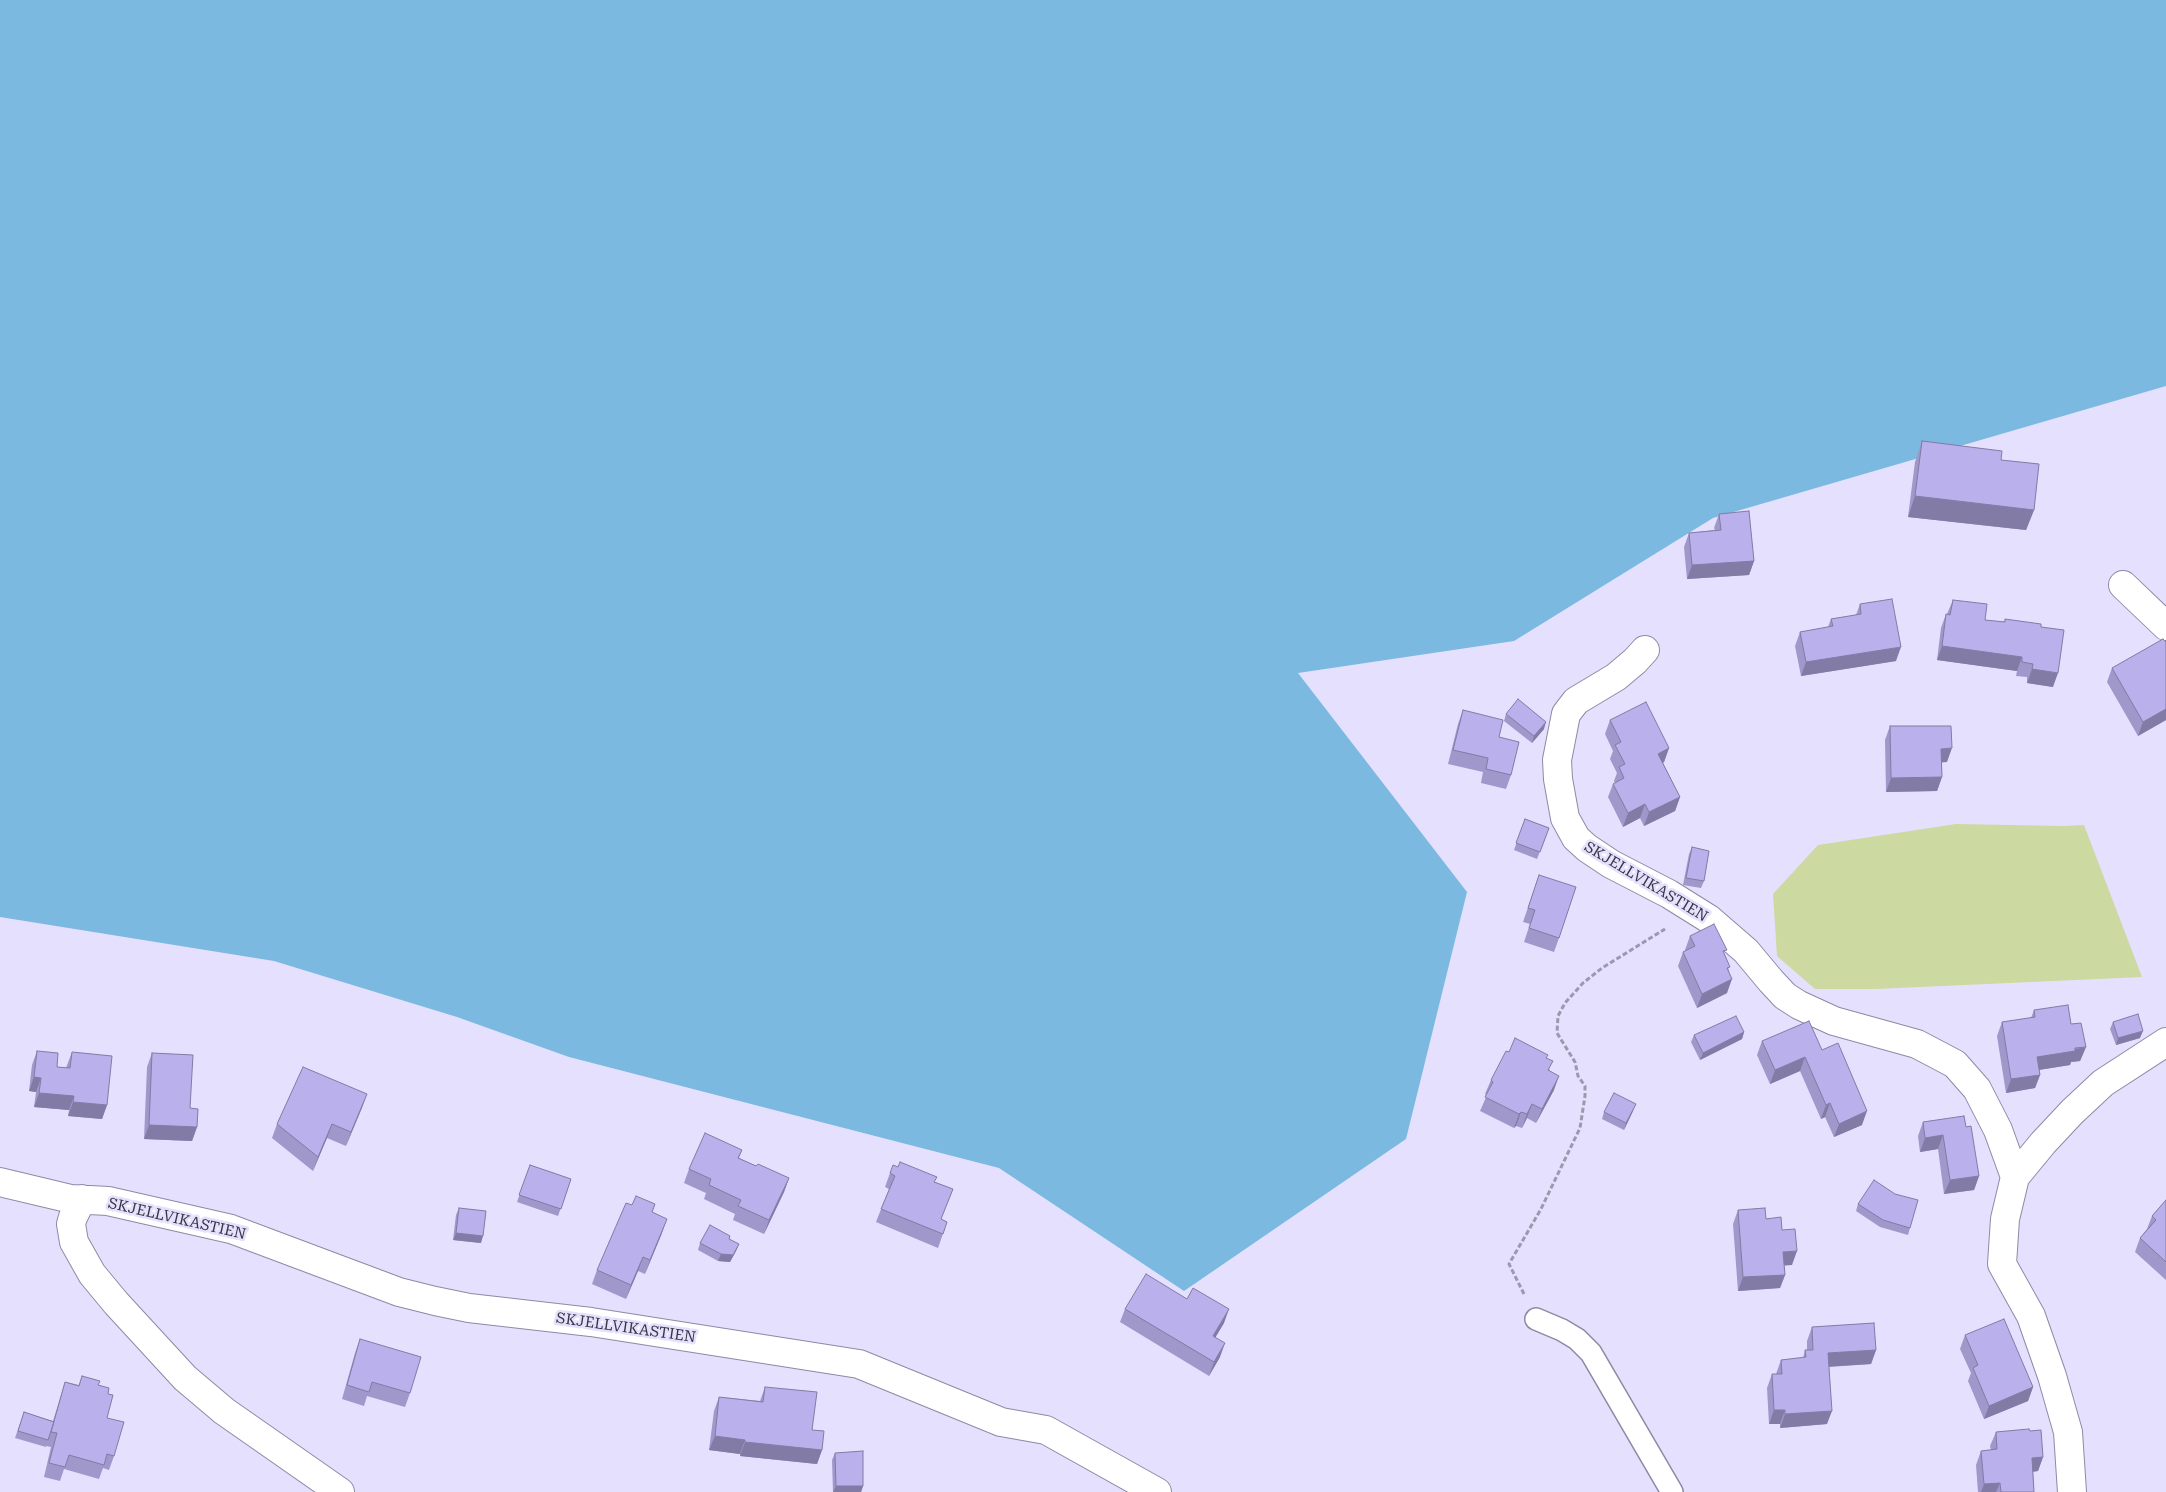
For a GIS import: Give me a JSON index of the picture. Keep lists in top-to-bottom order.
{
  "streets": {
    "street": ["SKJELLVIKASTIEN"]
  }
}
